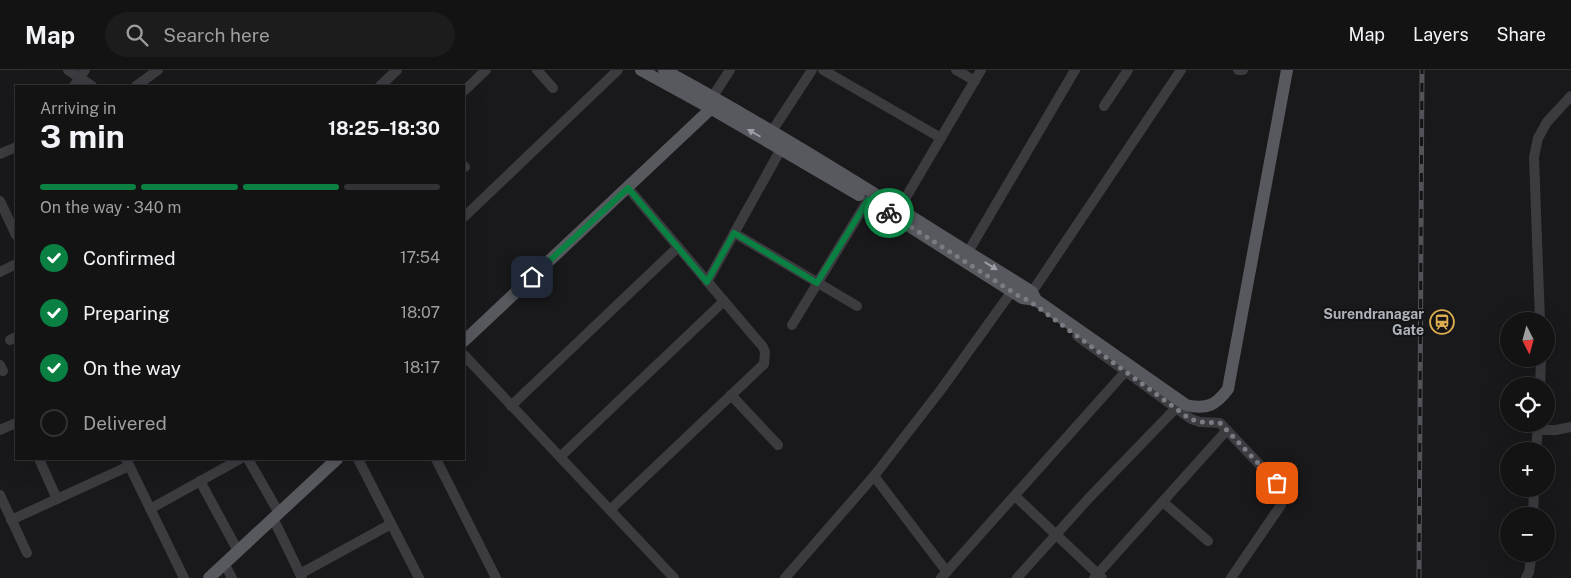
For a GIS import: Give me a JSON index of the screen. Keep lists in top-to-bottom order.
{
  "places": {
    "station": ["Surendranagar Gate"]
  },
  "north": "bottom",
  "page": {
    "header": "Map",
    "search": "Search here",
    "nav": ["Map", "Layers", "Share"],
    "heading": ["3 min", "Arriving in", "18:25–18:30"],
    "bar": "On the way · 340 m",
    "list": [
      ["Confirmed", "17:54"],
      ["Preparing", "18:07"],
      ["On the way", "18:17"],
      "Delivered"
    ],
    "map_buttons": ["+", "−"]
  }
}
